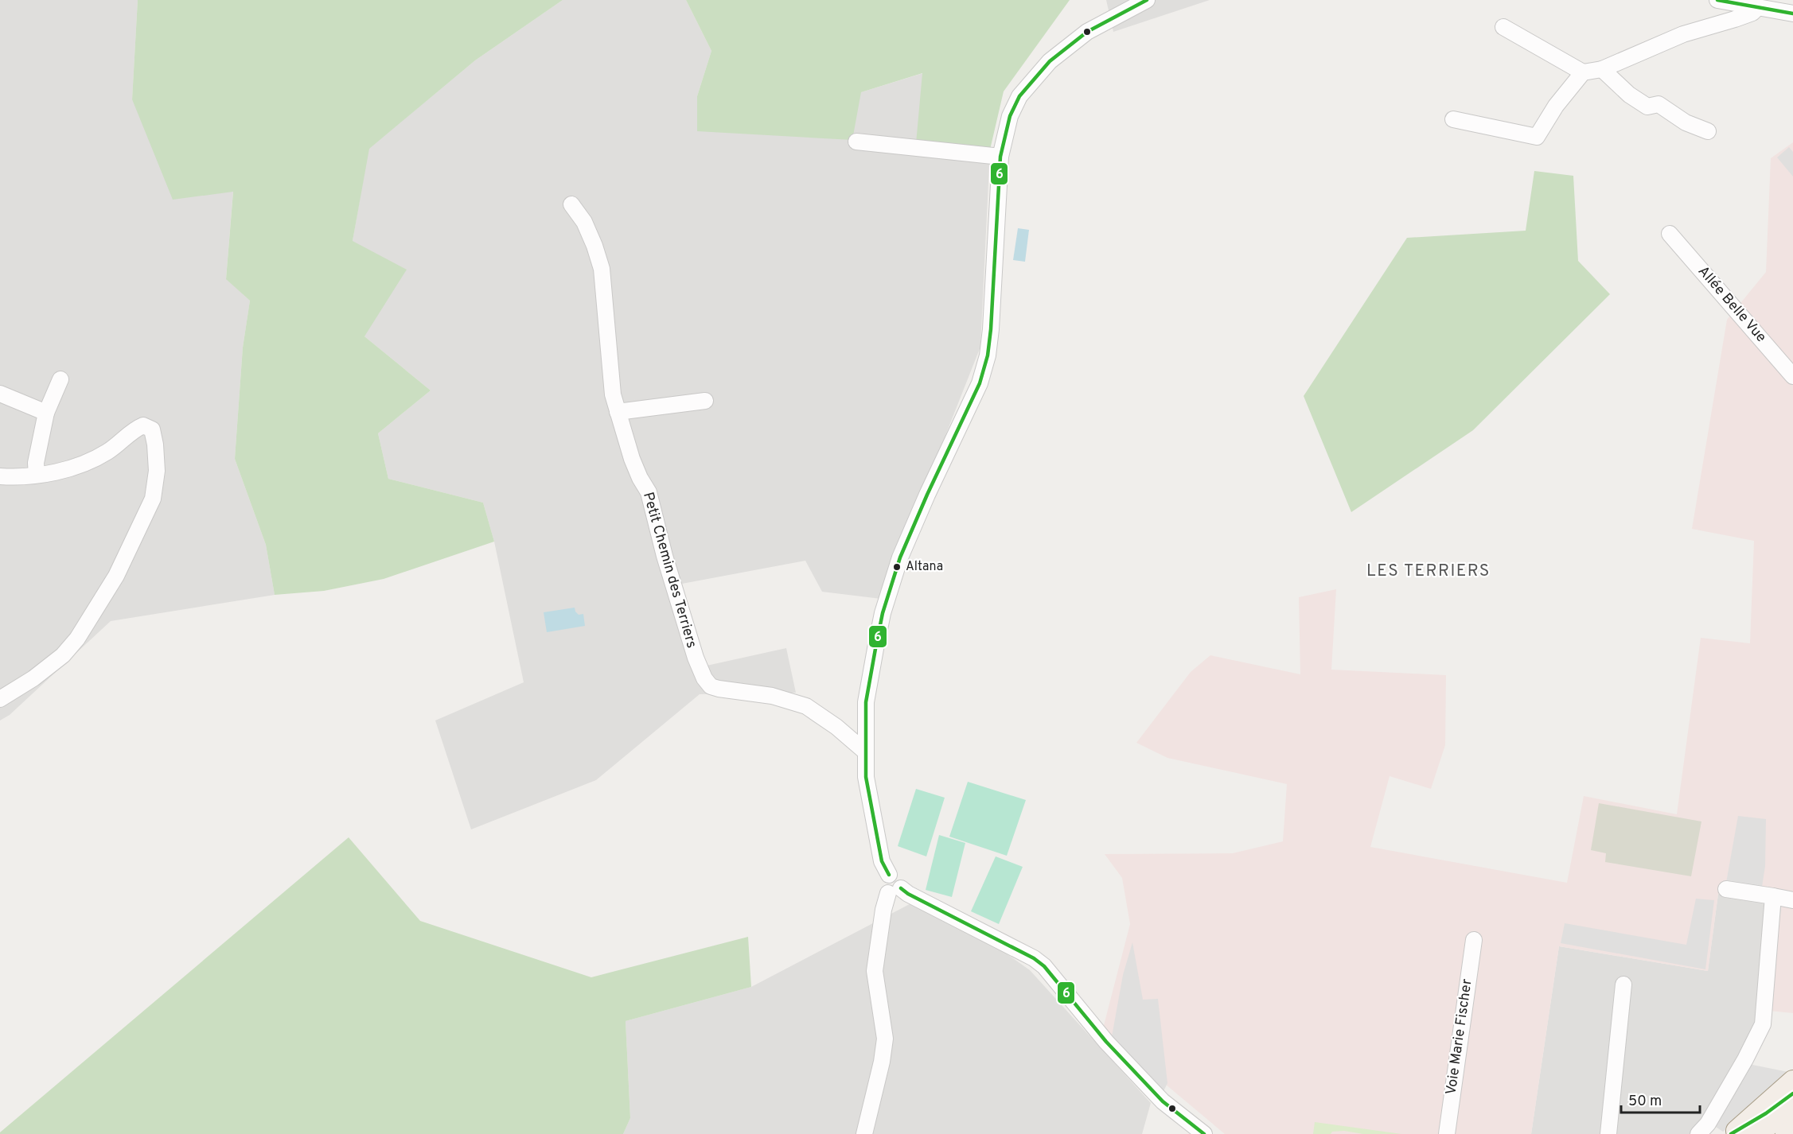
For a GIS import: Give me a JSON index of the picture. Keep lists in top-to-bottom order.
{
  "streets": {
    "street": ["Allée Belle Vue", "Petit Chemin des Terriers", "Voie Marie Fischer"]
  },
  "districts": ["LES TERRIERS"],
  "places": ["Altana"],
  "lines": ["transit line 6"],
  "scale_bar": "50 m"
}
